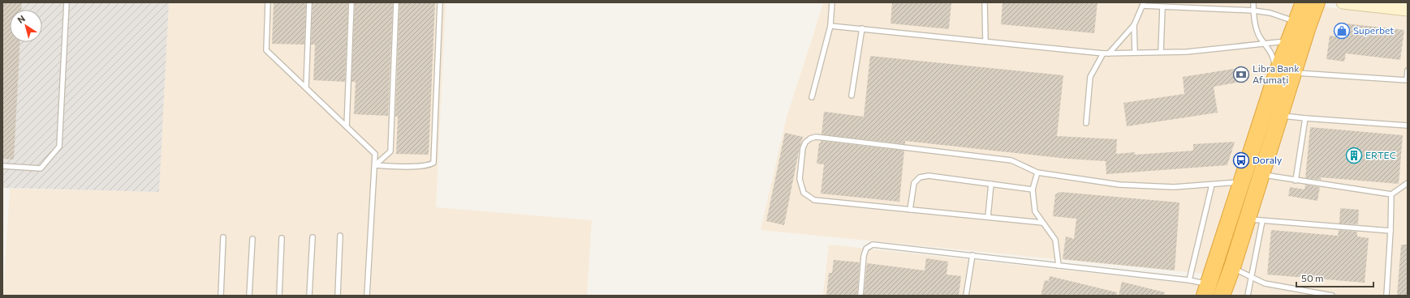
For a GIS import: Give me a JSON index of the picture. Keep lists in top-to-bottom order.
{
  "places": {
    "shop": ["Superbet"],
    "bank": ["Libra Bank Afumați"],
    "building": ["ERTEC"],
    "bus stop": ["Doraly"]
  },
  "scale_bar": "50 m",
  "north": "top left"
}
